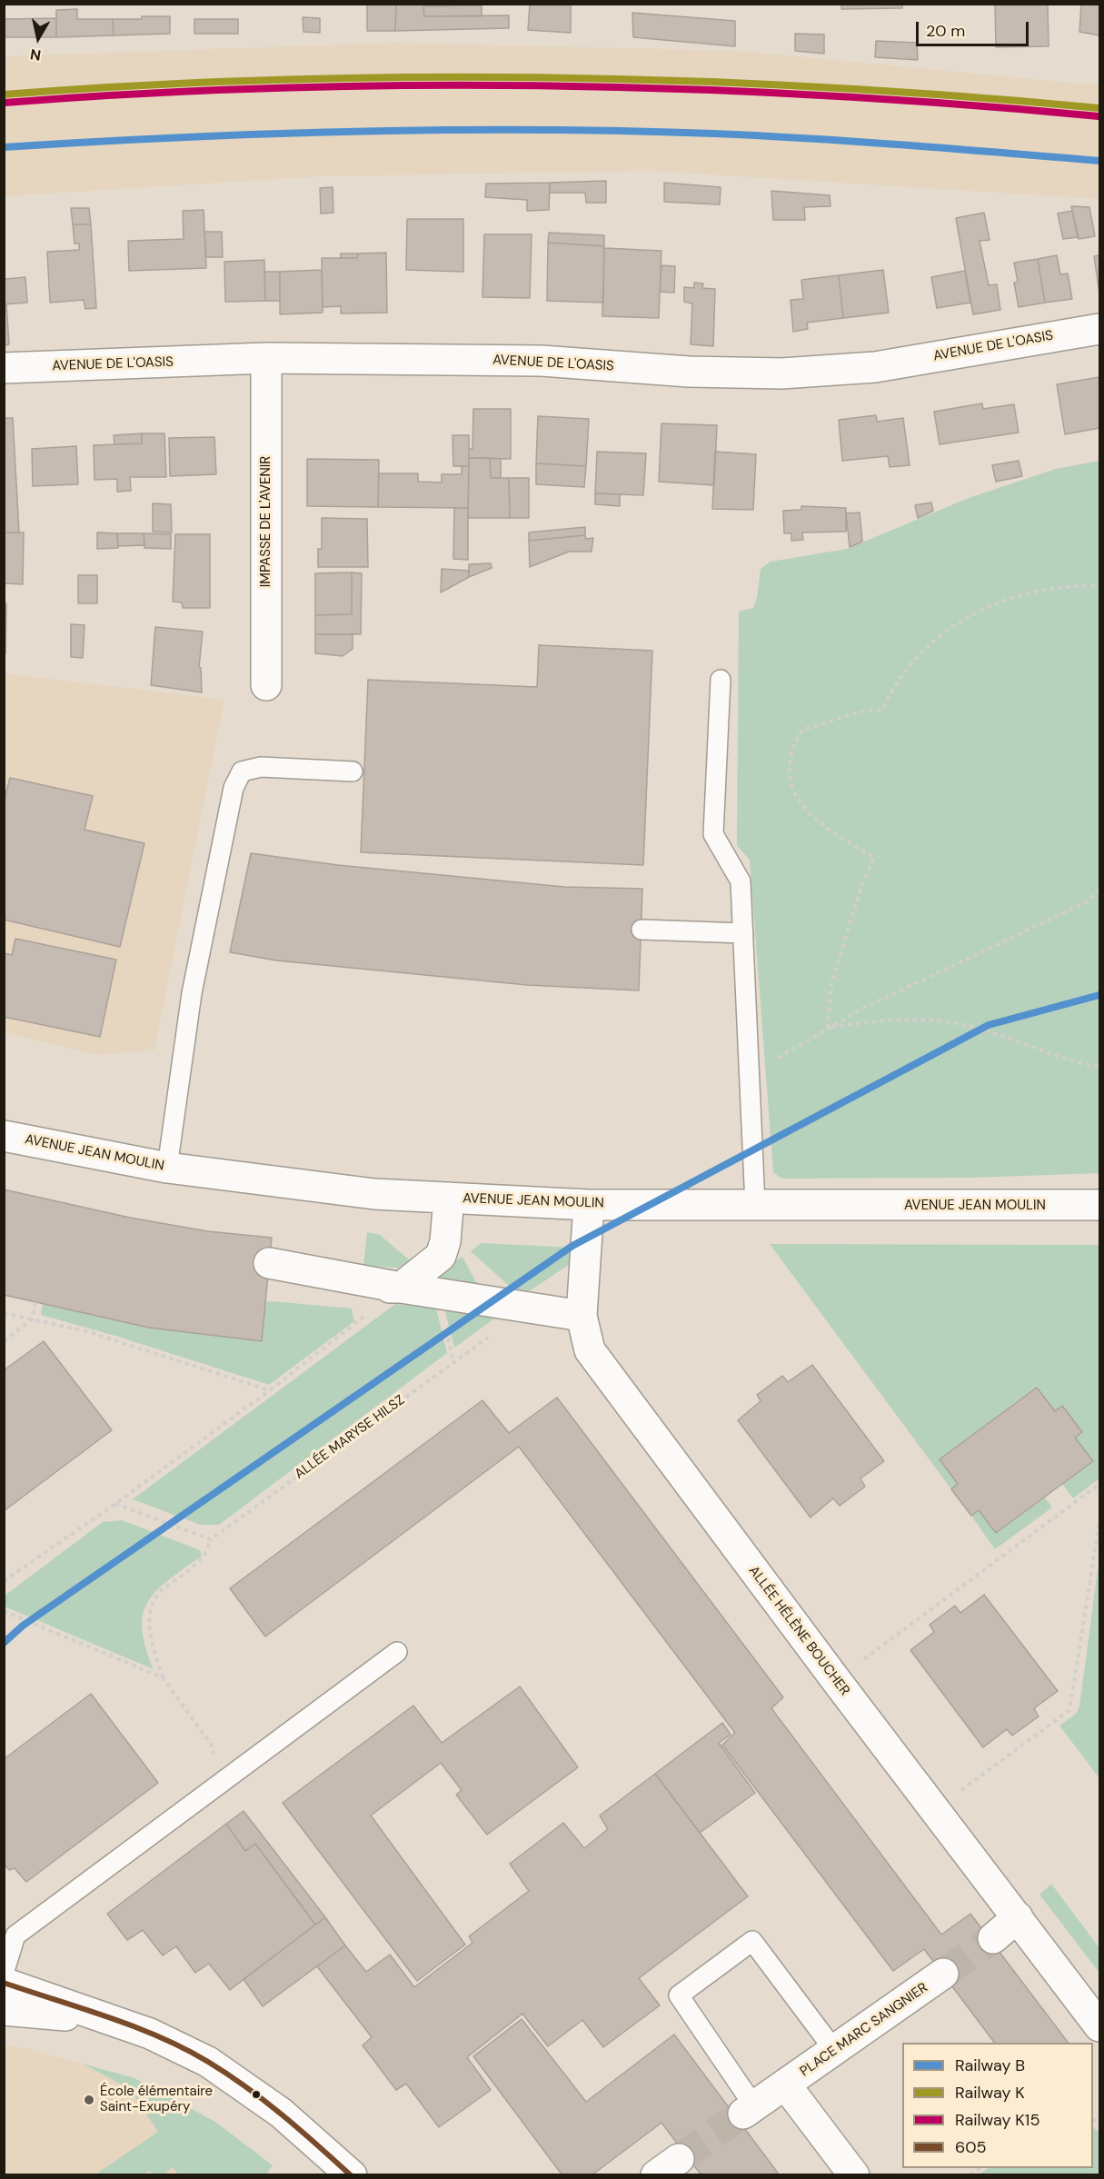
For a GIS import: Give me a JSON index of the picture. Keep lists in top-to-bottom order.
{
  "streets": {
    "street": [
      "AVENUE DE L'OASIS",
      "IMPASSE DE L'AVENIR",
      "AVENUE JEAN MOULIN",
      "ALLÉE HÉLÈNE BOUCHER",
      "PLACE MARC SANGNIER"
    ],
    "path": ["ALLÉE MARYSE HILSZ"]
  },
  "crossings": [
    ["AVENUE DE L'OASIS", "IMPASSE DE L'AVENIR"],
    ["AVENUE JEAN MOULIN", "ALLÉE HÉLÈNE BOUCHER"]
  ],
  "places": ["École élémentaire Saint-Exupéry"],
  "lines": [
    "rail line K",
    "rail line K15",
    "rail line B",
    "transit line 605"
  ],
  "legend": [
    "Railway B",
    "Railway K",
    "Railway K15",
    "605"
  ],
  "scale_bar": "20 m",
  "north": "bottom"
}
